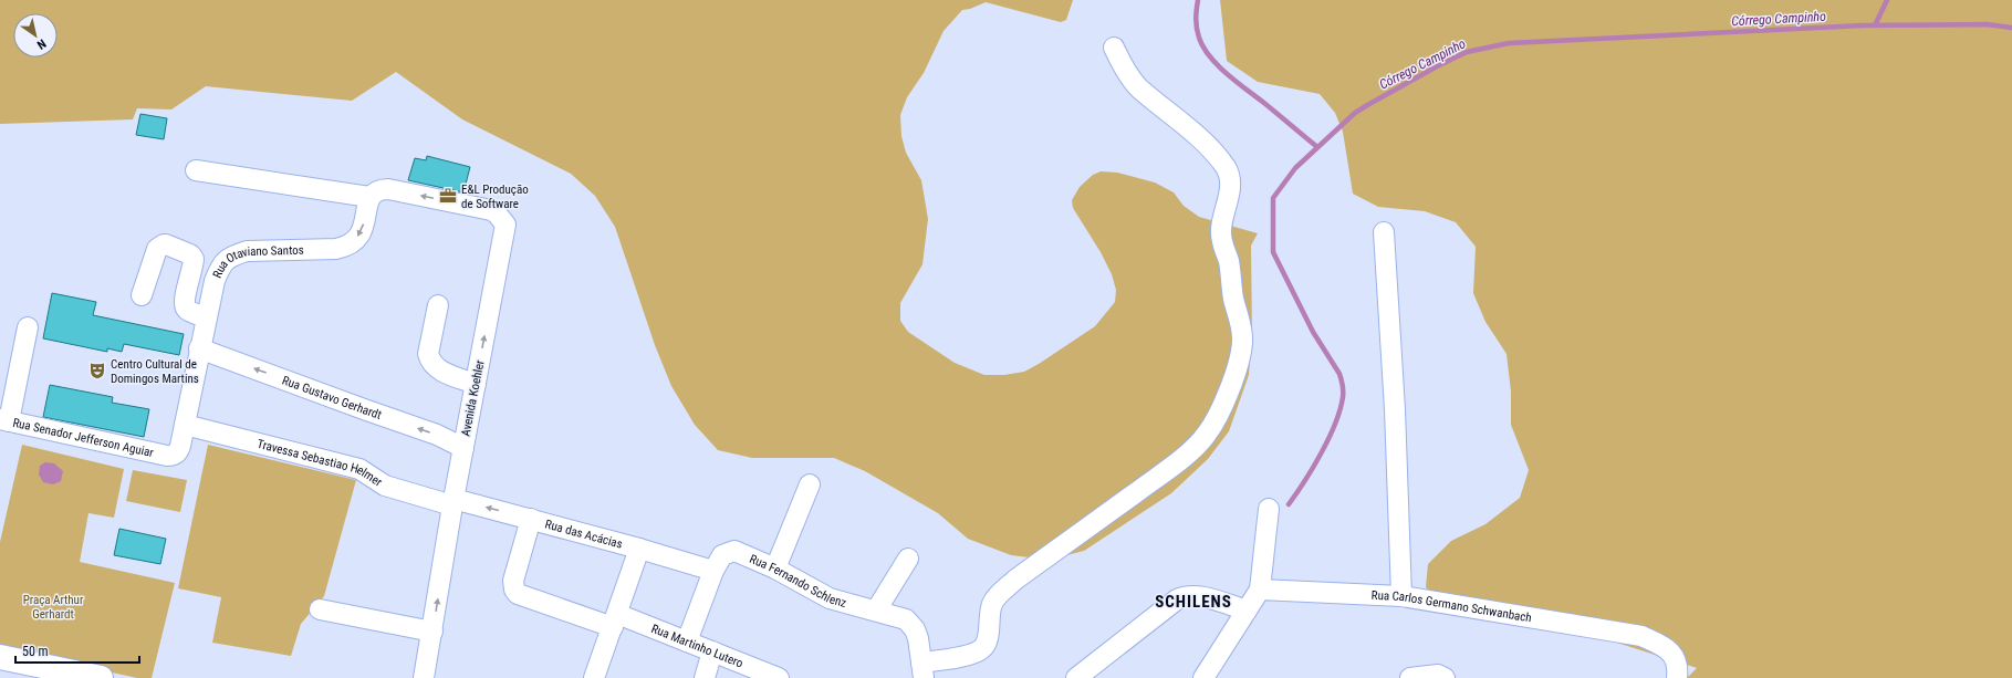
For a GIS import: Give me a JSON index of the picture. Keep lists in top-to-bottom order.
{
  "streets": {
    "street": [
      "Rua Otaviano Santos",
      "Rua Gustavo Gerhardt",
      "Avenida Koehler",
      "Rua Senador Jefferson Aguiar",
      "Travessa Sebastiao Helmer",
      "Rua das Acácias",
      "Rua Fernando Schlenz",
      "Rua Carlos Germano Schwanbach",
      "Rua Martinho Lutero"
    ]
  },
  "crossings": [
    ["Rua Otaviano Santos", "Rua Gustavo Gerhardt"],
    ["Rua Otaviano Santos", "Avenida Koehler"],
    ["Rua Otaviano Santos", "Rua Senador Jefferson Aguiar"],
    ["Rua Otaviano Santos", "Travessa Sebastiao Helmer"],
    ["Rua Gustavo Gerhardt", "Avenida Koehler"],
    ["Avenida Koehler", "Travessa Sebastiao Helmer"],
    ["Avenida Koehler", "Rua das Acácias"],
    ["Travessa Sebastiao Helmer", "Rua das Acácias"],
    ["Rua das Acácias", "Rua Fernando Schlenz"],
    ["Rua das Acácias", "Rua Martinho Lutero"],
    ["Rua Fernando Schlenz", "Rua Martinho Lutero"]
  ],
  "one_way": ["Rua Otaviano Santos", "Rua Gustavo Gerhardt"],
  "districts": ["SCHILENS"],
  "water": ["Córrego Campinho"],
  "parks": ["Praça Arthur Gerhardt"],
  "places": {
    "office": ["E&L Produção de Software"],
    "theatre": ["Centro Cultural de Domingos Martins"]
  },
  "scale_bar": "50 m",
  "north": "bottom right"
}
